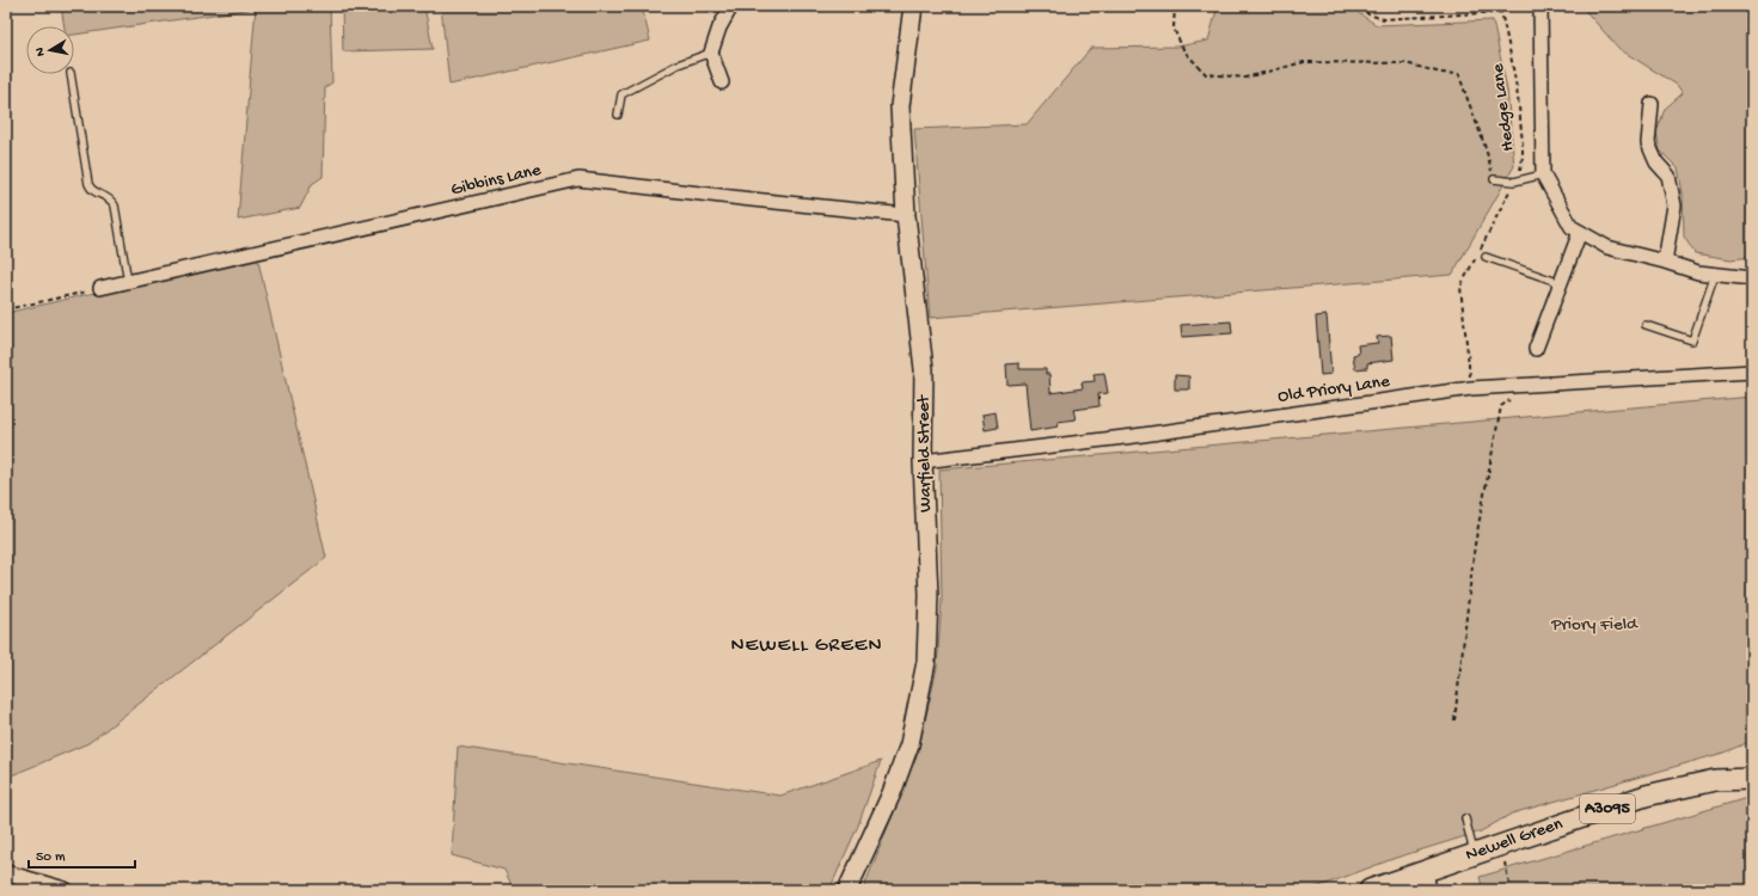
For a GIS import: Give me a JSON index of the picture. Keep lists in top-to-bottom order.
{
  "streets": {
    "main road": ["Warfield Street", "A3095", "Newell Green"],
    "street": ["Gibbins Lane", "Old Priory Lane"],
    "path": ["Hedge Lane"]
  },
  "crossings": [
    ["Hedge Lane", "Old Priory Lane"],
    ["Gibbins Lane", "Warfield Street"],
    ["Old Priory Lane", "Warfield Street"]
  ],
  "districts": ["NEWELL GREEN"],
  "parks": ["Priory Field"],
  "scale_bar": "50 m",
  "north": "left"
}
